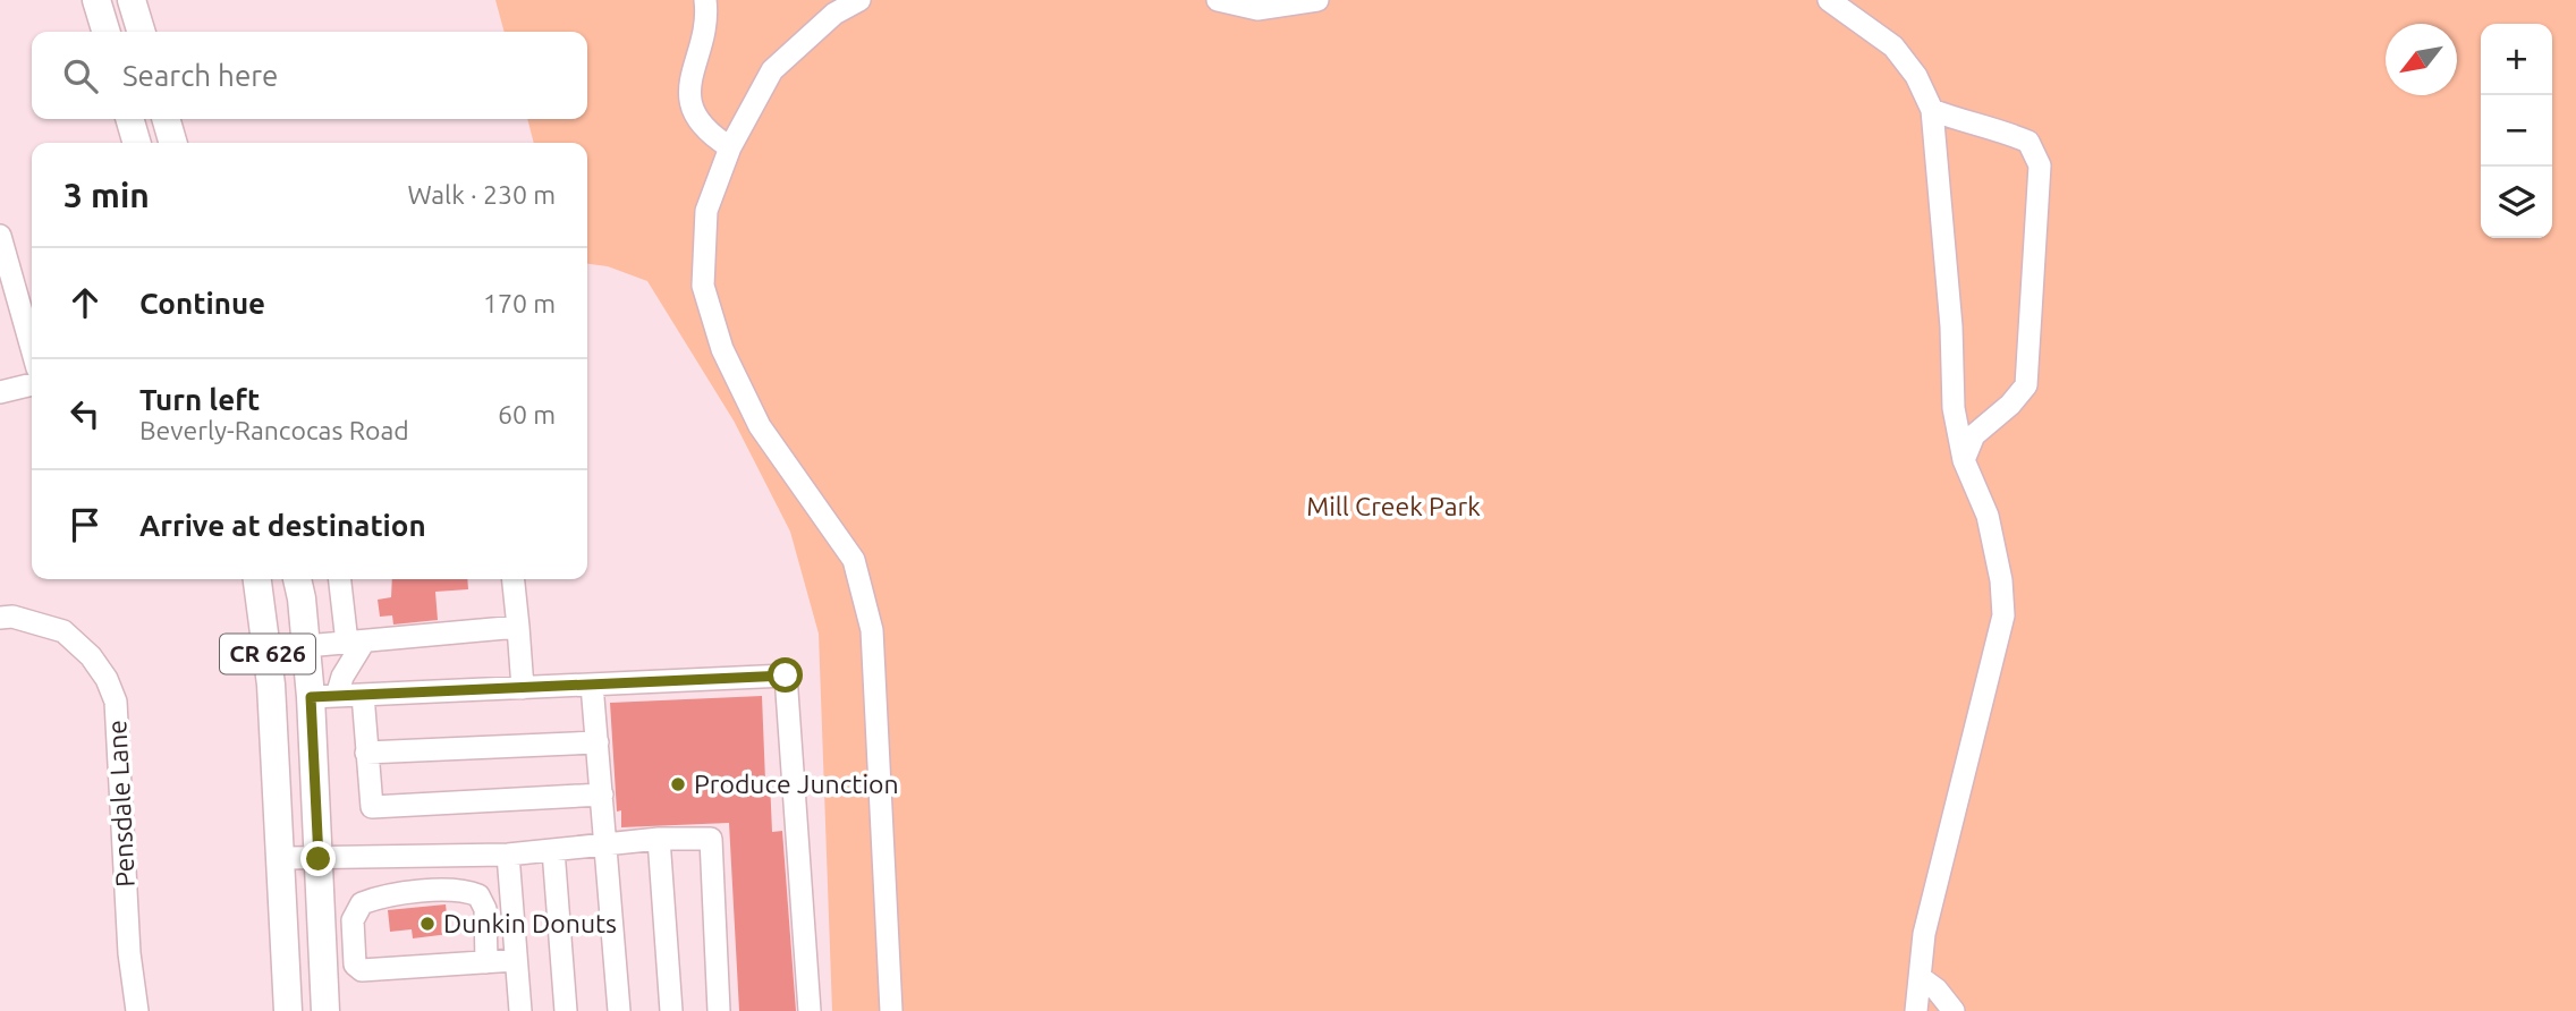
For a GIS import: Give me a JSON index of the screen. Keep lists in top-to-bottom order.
{
  "streets": {
    "main road": ["CR 626"],
    "street": ["Pensdale Lane"]
  },
  "parks": ["Mill Creek Park"],
  "places": ["Produce Junction", "Dunkin Donuts"],
  "north": "bottom left",
  "page": {
    "map_buttons": ["+", "−"],
    "search": "Search here",
    "heading": ["3 min", "Walk · 230 m"],
    "list": [
      ["Continue", "170 m"],
      ["Turn left", "Beverly-Rancocas Road", "60 m"],
      "Arrive at destination"
    ]
  }
}
